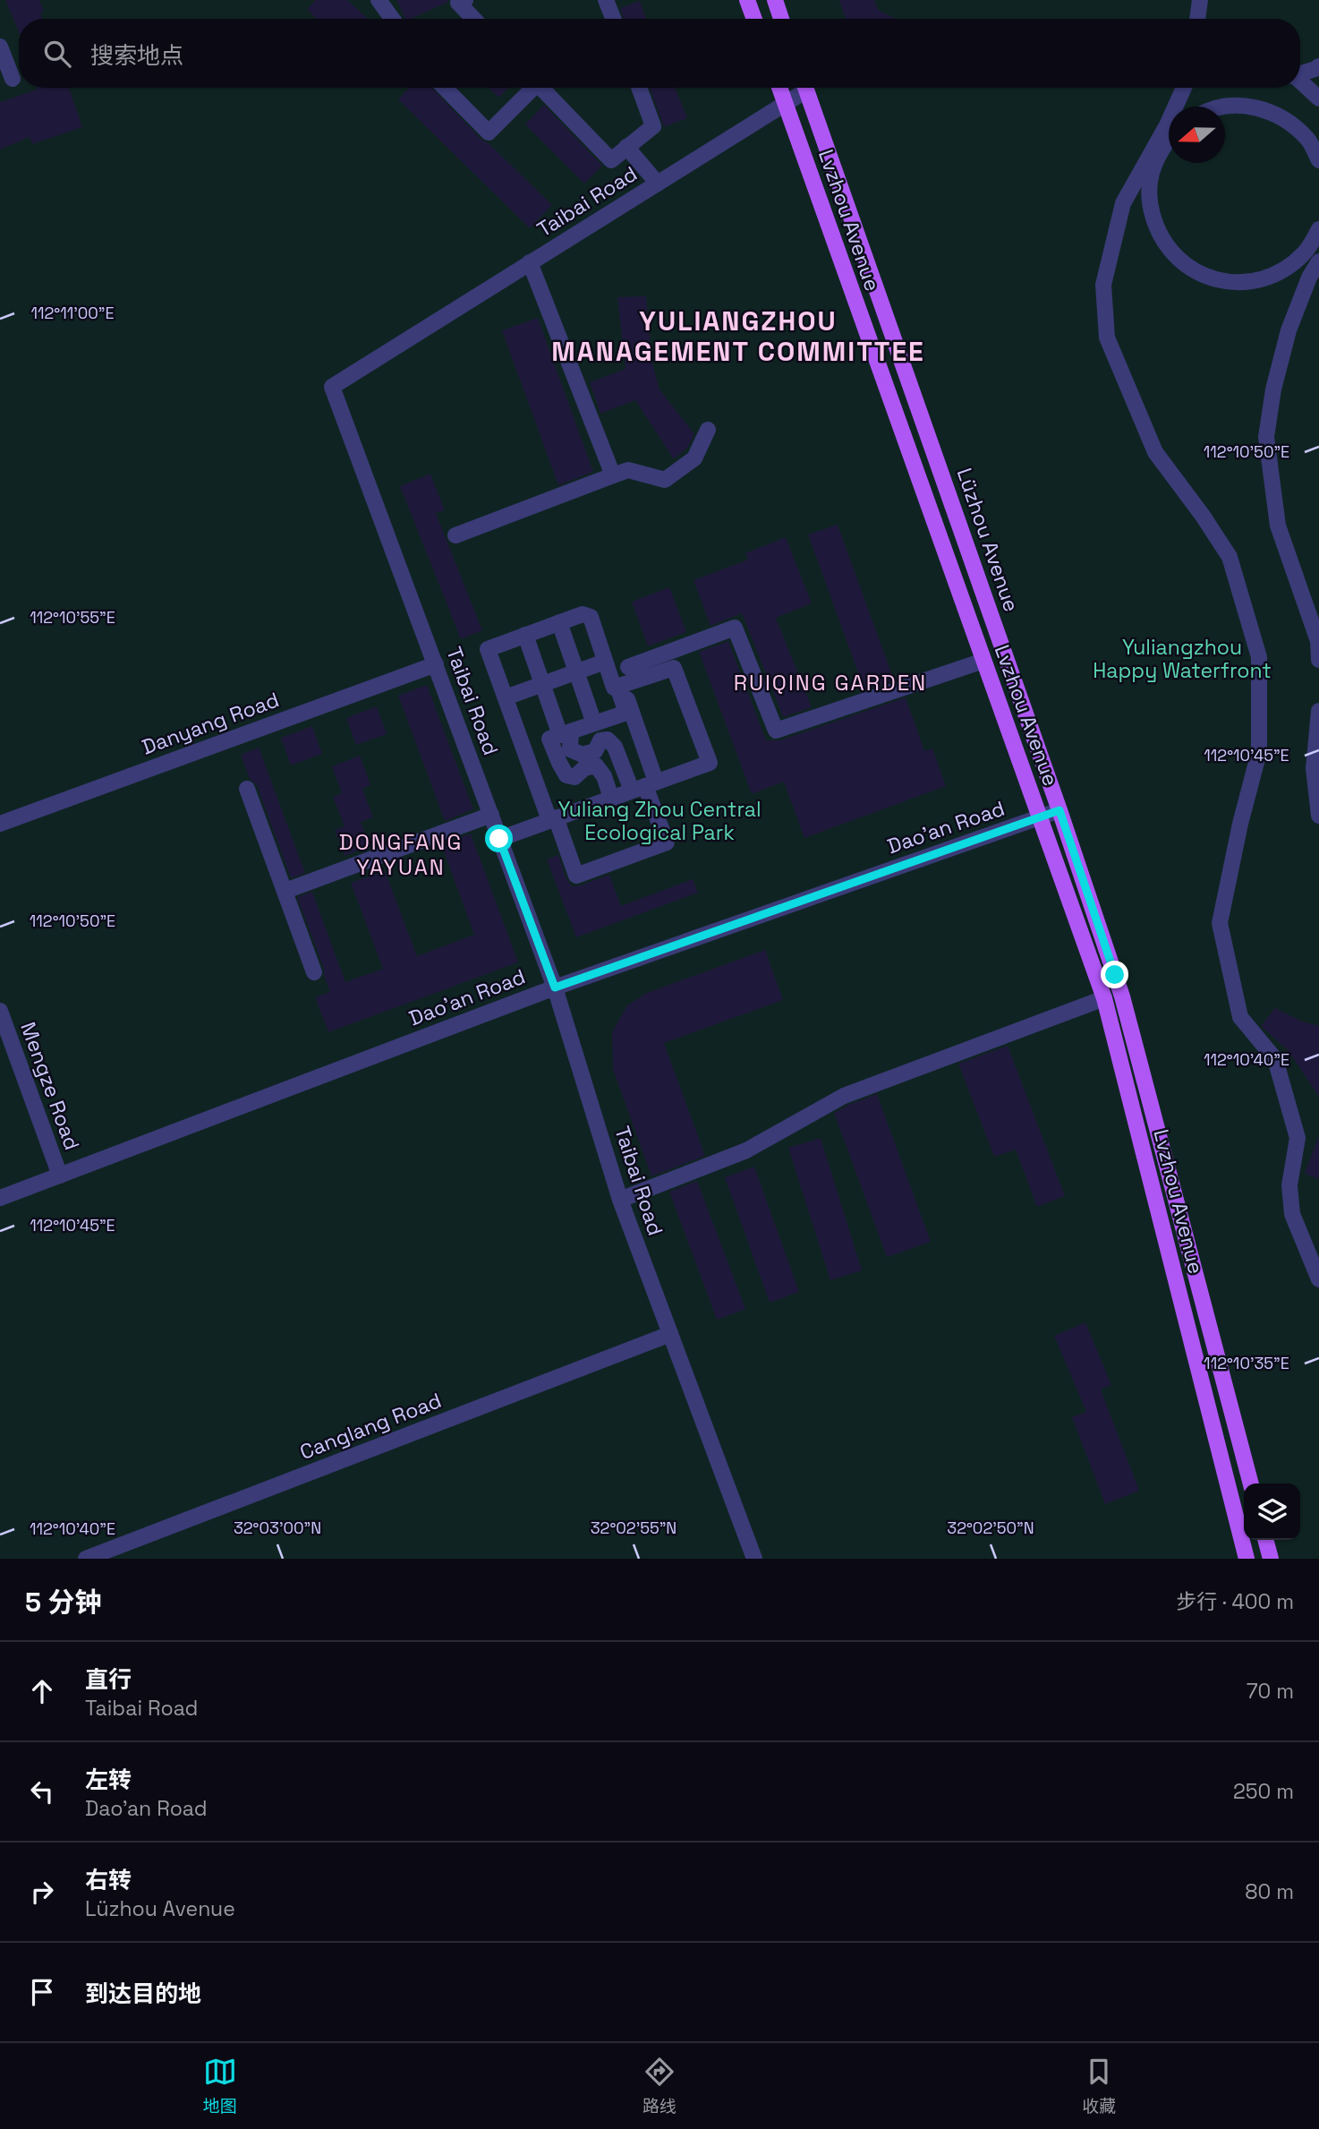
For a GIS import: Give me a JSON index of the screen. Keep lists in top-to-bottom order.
{
  "streets": {
    "main road": ["Lvzhou Avenue", "Lüzhou Avenue"],
    "street": [
      "Taibai Road",
      "Danyang Road",
      "Dao'an Road",
      "Mengze Road",
      "Canglang Road"
    ]
  },
  "crossings": [
    ["Taibai Road", "Lvzhou Avenue"],
    ["Taibai Road", "Danyang Road"],
    ["Taibai Road", "Dao'an Road"],
    ["Taibai Road", "Canglang Road"],
    ["Lvzhou Avenue", "Dao'an Road"],
    ["Lüzhou Avenue", "Dao'an Road"],
    ["Dao'an Road", "Mengze Road"]
  ],
  "districts": ["YULIANGZHOU MANAGEMENT COMMITTEE", "RUIQING GARDEN", "DONGFANG YAYUAN"],
  "parks": ["Yuliangzhou Happy Waterfront", "Yuliang Zhou Central Ecological Park"],
  "north": "left",
  "page": {
    "search": "搜索地点",
    "heading": ["5 分钟", "步行 · 400 m"],
    "list": [
      ["直行", "Taibai Road", "70 m"],
      ["左转", "Dao'an Road", "250 m"],
      ["右转", "Lüzhou Avenue", "80 m"],
      "到达目的地"
    ],
    "nav": ["地图", "路线", "收藏"]
  },
  "coordinates": [
    "112°11'00\"E",
    "112°10'50\"E",
    "112°10'55\"E",
    "112°10'45\"E",
    "112°10'40\"E",
    "112°10'35\"E",
    "32°03'00\"N",
    "32°02'55\"N",
    "32°02'50\"N"
  ]
}
